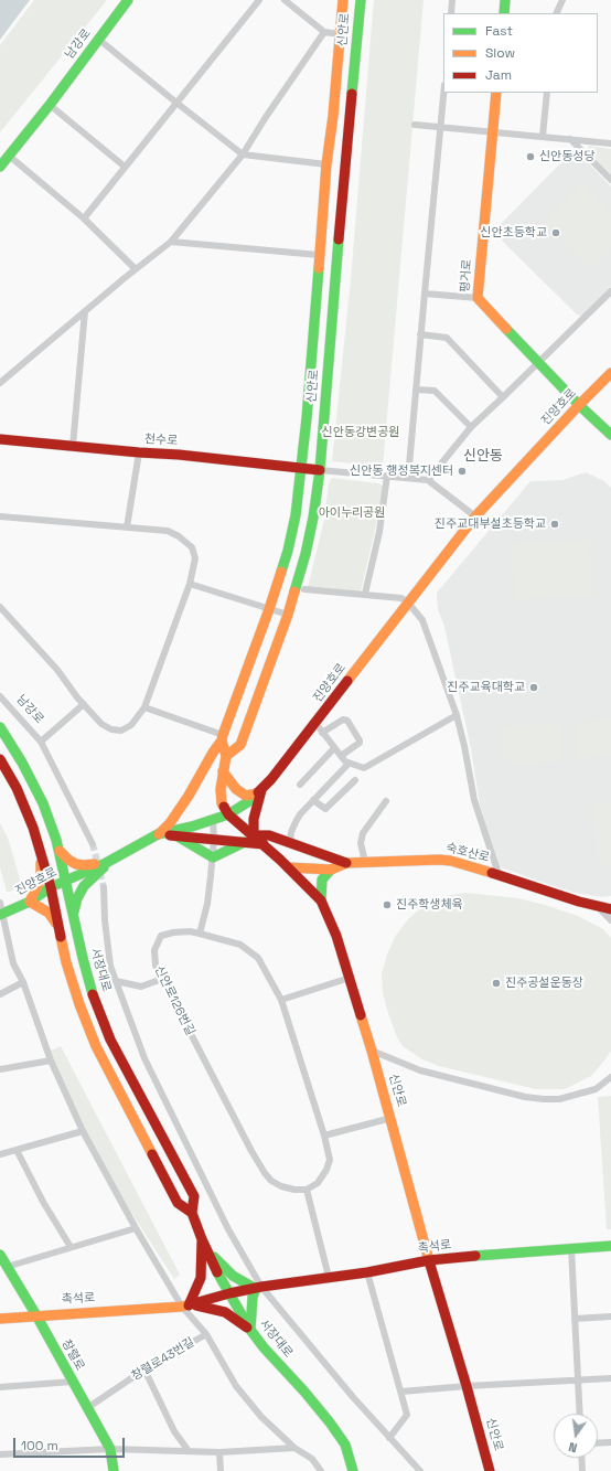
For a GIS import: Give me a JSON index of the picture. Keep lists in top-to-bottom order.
{
  "streets": {
    "street": [
      "신안로",
      "남강로",
      "평거로",
      "진양호로",
      "천수로",
      "숙호산로",
      "서장대로",
      "신안로126번길",
      "촉석로",
      "창렬로",
      "창렬로43번길"
    ]
  },
  "crossings": [
    ["신안로", "진양호로"],
    ["신안로", "천수로"],
    ["신안로", "숙호산로"],
    ["신안로", "촉석로"],
    ["평거로", "진양호로"],
    ["진양호로", "서장대로"],
    ["서장대로", "촉석로"],
    ["촉석로", "창렬로"],
    ["창렬로", "창렬로43번길"]
  ],
  "districts": ["신안동"],
  "parks": ["신안동강변공원", "아이누리공원"],
  "places": [
    "신안동성당",
    "신안초등학교",
    "신안동 행정복지센터",
    "진주교대부설초등학교",
    "진주교육대학교",
    "진주학생체육",
    "진주공설운동장"
  ],
  "legend": ["Fast", "Slow", "Jam"],
  "scale_bar": "100 m",
  "north": "bottom"
}
